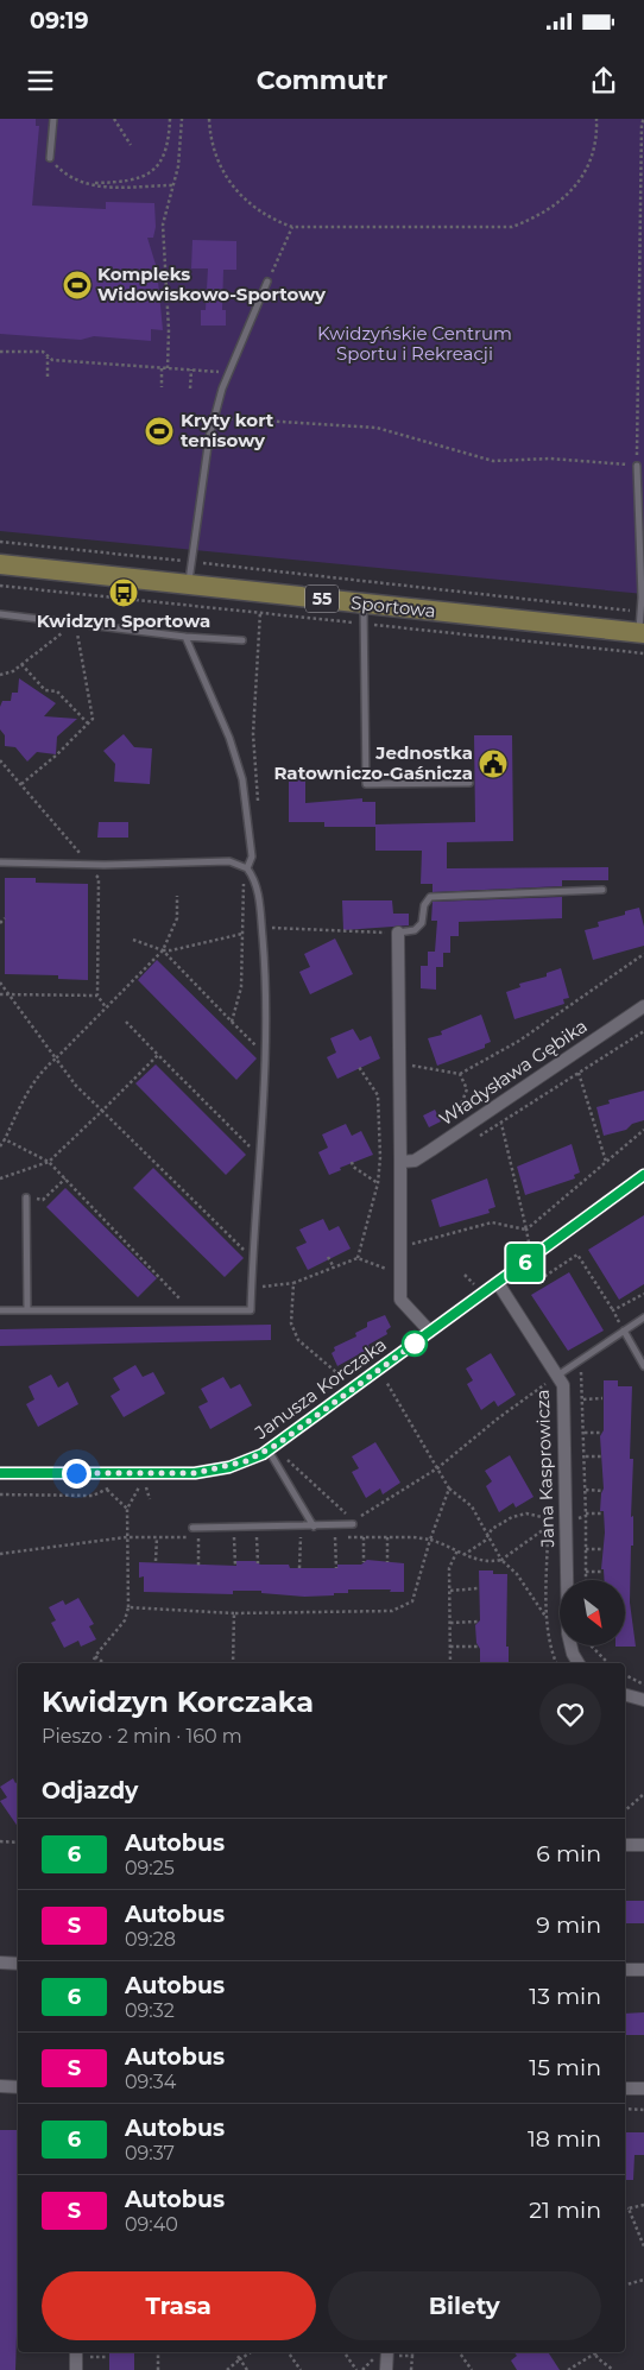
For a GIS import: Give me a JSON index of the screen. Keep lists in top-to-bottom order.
{
  "streets": {
    "main road": ["55", "Sportowa"],
    "street": ["Władysława Gębika", "Janusza Korczaka", "Jana Kasprowicza"]
  },
  "crossings": [
    ["Janusza Korczaka", "Jana Kasprowicza"]
  ],
  "parks": ["Kwidzyńskie Centrum Sportu i Rekreacji"],
  "places": {
    "sports": ["Kompleks Widowiskowo-Sportowy", "Kryty kort tenisowy"],
    "bus stop": ["Kwidzyn Sportowa"],
    "public building": ["Jednostka Ratowniczo-Gaśnicza"]
  },
  "lines": ["bus line 6"],
  "north": "bottom right",
  "page": {
    "status": "09:19",
    "header": "Commutr",
    "on_map": "6",
    "heading": [
      ["Kwidzyn Korczaka", "Pieszo · 2 min · 160 m"],
      "Odjazdy"
    ],
    "list": [
      {
        "mark": "6",
        "name": "Autobus",
        "note": "09:25",
        "value": "6 min"
      },
      {
        "mark": "S",
        "name": "Autobus",
        "note": "09:28",
        "value": "9 min"
      },
      {
        "mark": "6",
        "name": "Autobus",
        "note": "09:32",
        "value": "13 min"
      },
      {
        "mark": "S",
        "name": "Autobus",
        "note": "09:34",
        "value": "15 min"
      },
      {
        "mark": "6",
        "name": "Autobus",
        "note": "09:37",
        "value": "18 min"
      },
      {
        "mark": "S",
        "name": "Autobus",
        "note": "09:40",
        "value": "21 min"
      }
    ],
    "buttons": ["Trasa", "Bilety"]
  }
}
